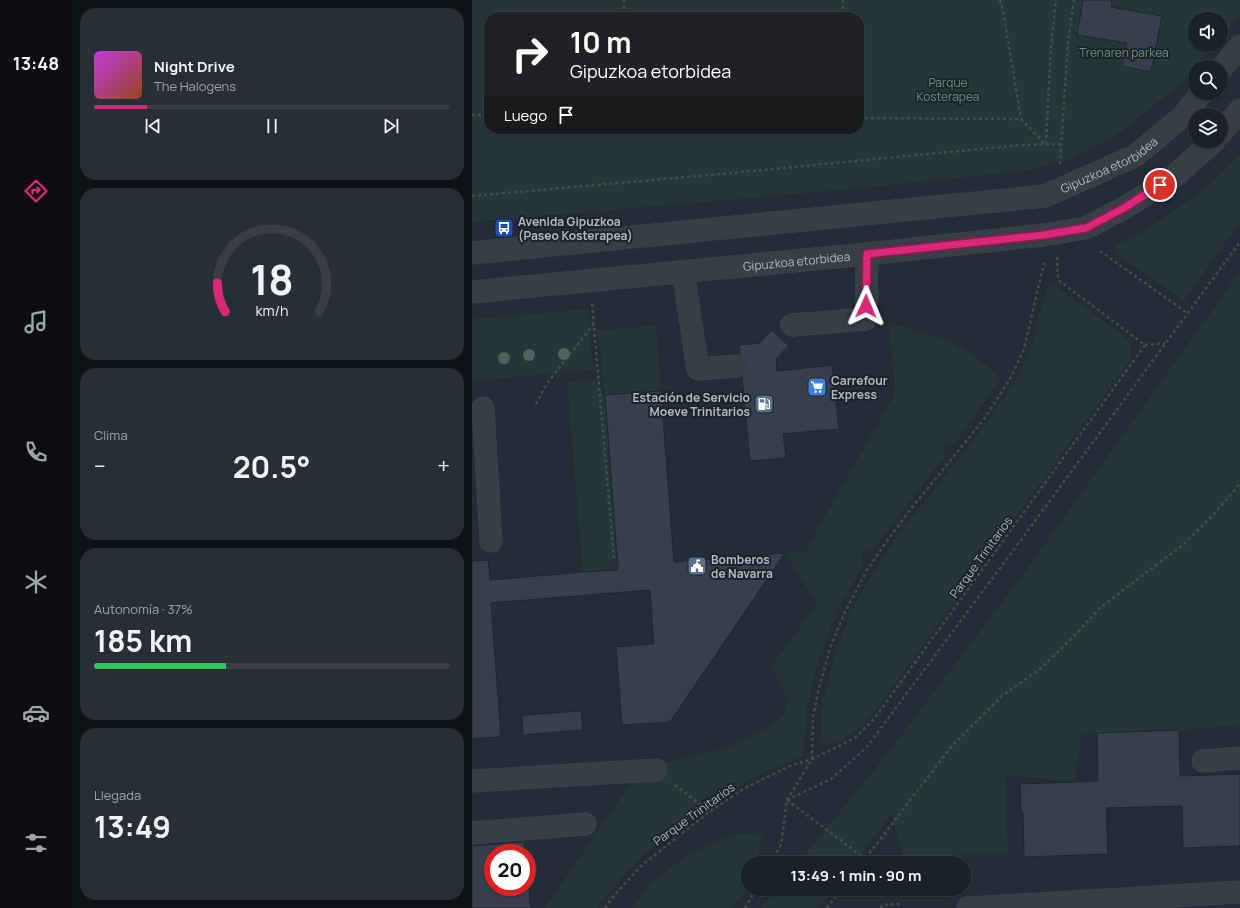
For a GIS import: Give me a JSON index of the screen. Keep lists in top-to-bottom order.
{
  "streets": {
    "street": ["Gipuzkoa etorbidea"],
    "path": ["Parque Trinitarios"]
  },
  "parks": ["Trenaren parkea", "Parque Kosterapea"],
  "places": {
    "bus stop": ["Avenida Gipuzkoa (Paseo Kosterapea)"],
    "supermarket": ["Carrefour Express"],
    "fuel station": ["Estación de Servicio Moeve Trinitarios"],
    "public building": ["Bomberos de Navarra"]
  },
  "page": {
    "tabs": "13:48",
    "turn": ["10 m", "Gipuzkoa etorbidea"],
    "song": ["Night Drive", "The Halogens"],
    "then": "Luego",
    "tile": [
      "Clima",
      ["Autonomía · 37%", "185 km"],
      ["Llegada", "13:49"]
    ],
    "heat": ["−", "20.5°", "+"],
    "limit": "20",
    "trip": "13:49 · 1 min · 90 m",
    "gauge": ["18", "km/h"]
  }
}
